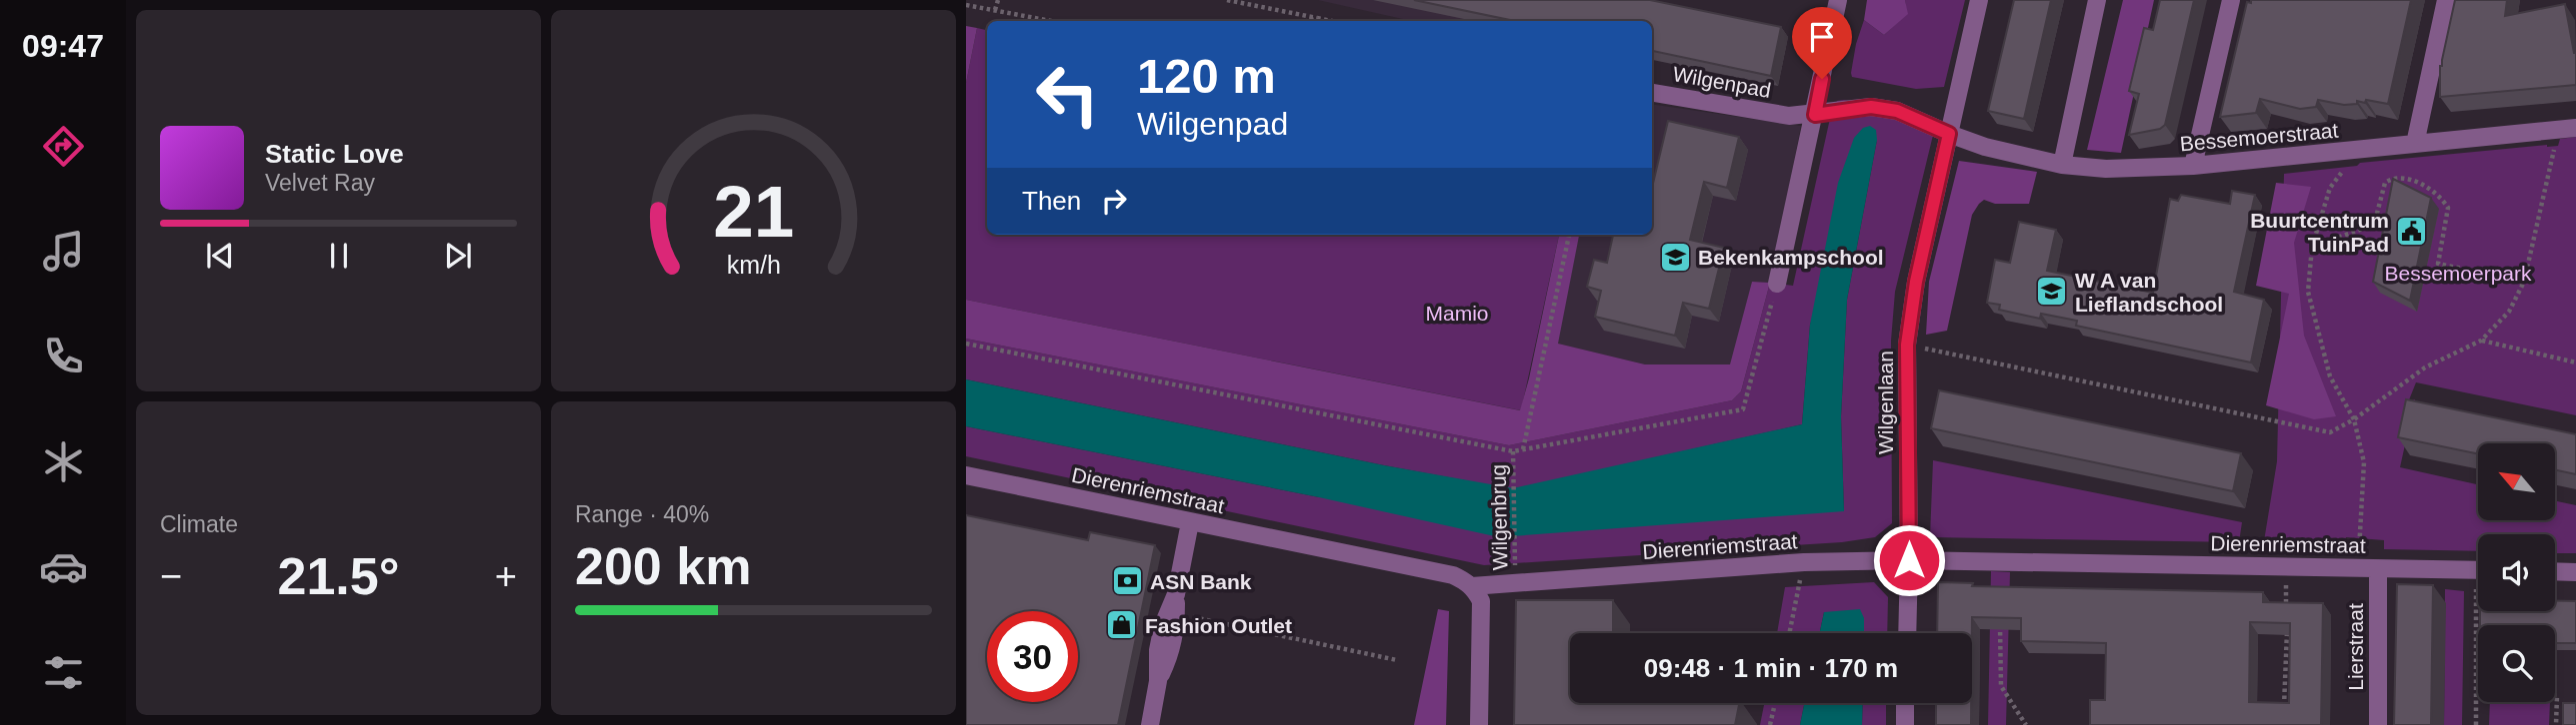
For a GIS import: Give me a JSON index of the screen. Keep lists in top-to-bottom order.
{
  "streets": {
    "street": [
      "Wilgenpad",
      "Bessemoerstraat",
      "Wilgenlaan",
      "Dierenriemstraat",
      "Lierstraat"
    ],
    "path": ["Wilgenbrug"]
  },
  "crossings": [
    ["Wilgenpad", "Bessemoerstraat"],
    ["Wilgenpad", "Wilgenlaan"],
    ["Bessemoerstraat", "Wilgenlaan"],
    ["Wilgenlaan", "Dierenriemstraat"],
    ["Dierenriemstraat", "Wilgenbrug"],
    ["Dierenriemstraat", "Lierstraat"]
  ],
  "parks": ["Bessemoerpark", "Mamio"],
  "places": {
    "public building": ["Buurtcentrum TuinPad"],
    "school or university": ["Bekenkampschool", "W A van Lieflandschool"],
    "bank": ["ASN Bank"],
    "shop": ["Fashion Outlet"]
  },
  "north": "top left",
  "page": {
    "tabs": "09:47",
    "turn": ["120 m", "Wilgenpad"],
    "song": ["Static Love", "Velvet Ray"],
    "then": "Then",
    "tile": [
      "Climate",
      ["Range · 40%", "200 km"]
    ],
    "heat": ["−", "21.5°", "+"],
    "limit": "30",
    "trip": "09:48 · 1 min · 170 m",
    "gauge": ["21", "km/h"]
  }
}
